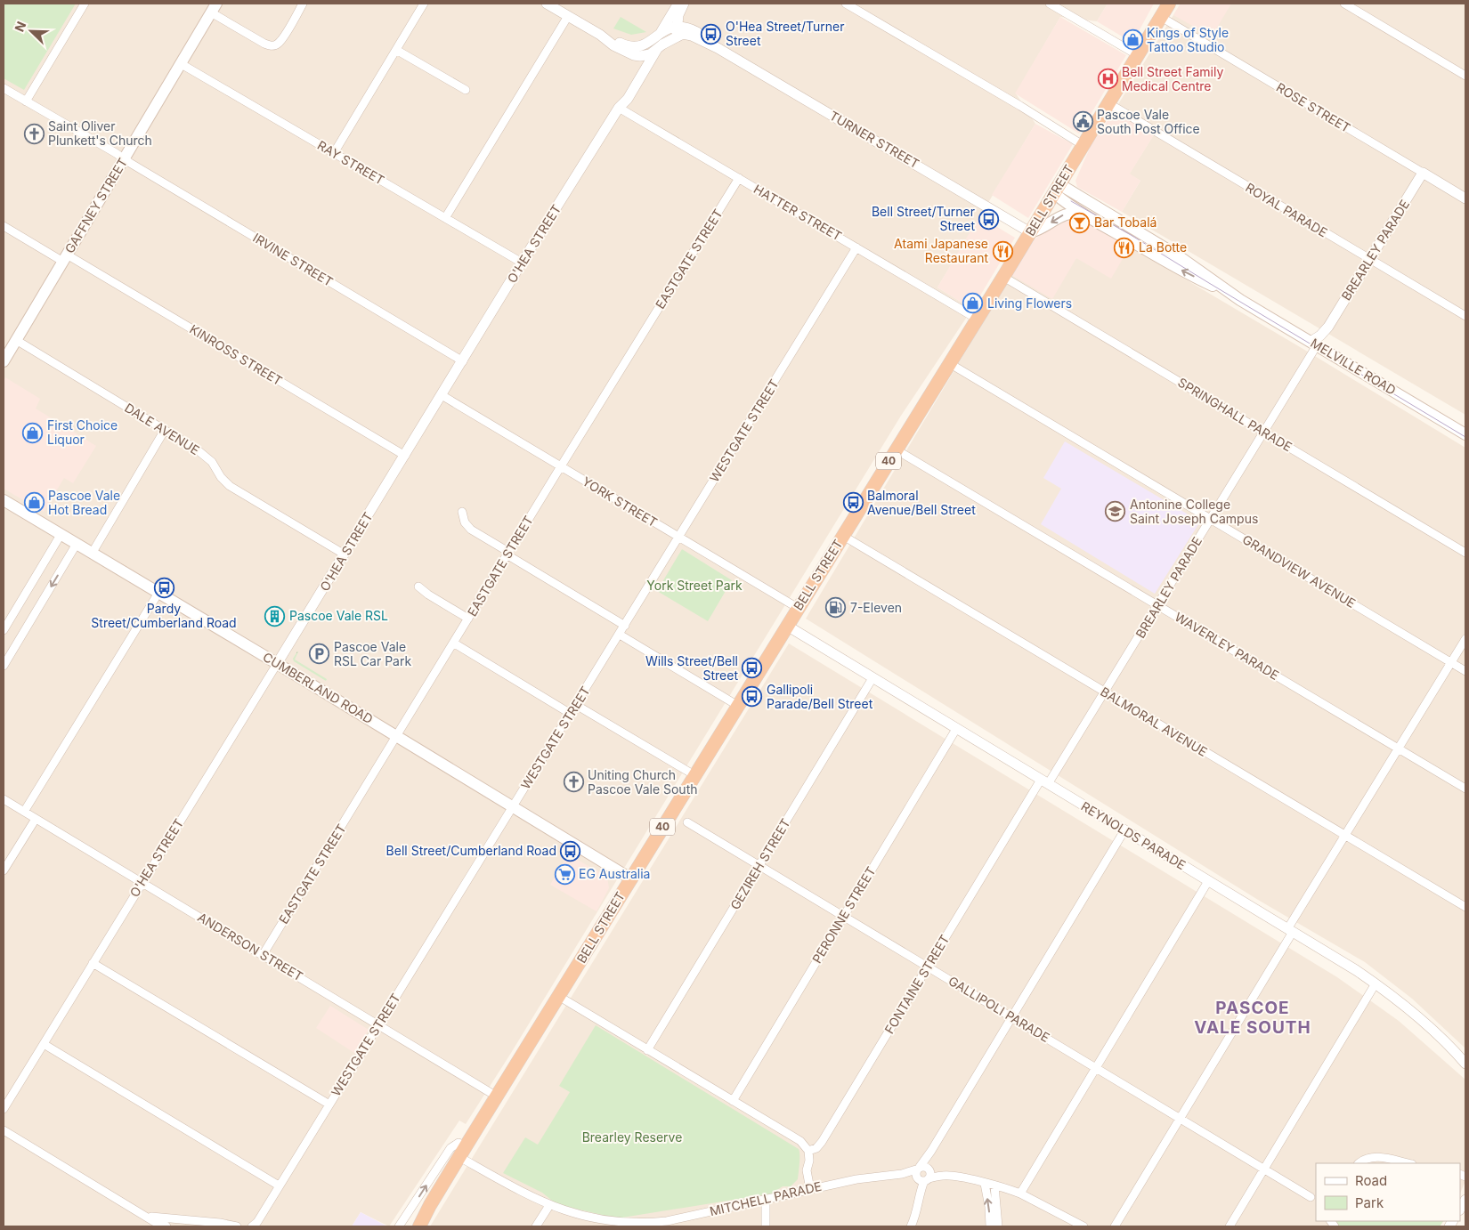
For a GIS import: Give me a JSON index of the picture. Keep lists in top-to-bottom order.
{
  "streets": {
    "highway": ["BELL STREET", "40"],
    "main road": ["GAFFNEY STREET", "MELVILLE ROAD", "CUMBERLAND ROAD"],
    "street": [
      "ROSE STREET",
      "TURNER STREET",
      "RAY STREET",
      "ROYAL PARADE",
      "HATTER STREET",
      "O'HEA STREET",
      "BREARLEY PARADE",
      "EASTGATE STREET",
      "IRVINE STREET",
      "KINROSS STREET",
      "SPRINGHALL PARADE",
      "DALE AVENUE",
      "WESTGATE STREET",
      "YORK STREET",
      "GRANDVIEW AVENUE",
      "WAVERLEY PARADE",
      "BALMORAL AVENUE",
      "REYNOLDS PARADE",
      "GEZIREH STREET",
      "PERONNE STREET",
      "ANDERSON STREET",
      "FONTAINE STREET",
      "GALLIPOLI PARADE",
      "MITCHELL PARADE"
    ]
  },
  "crossings": [
    ["ROSE STREET", "BELL STREET"],
    ["ROSE STREET", "BREARLEY PARADE"],
    ["TURNER STREET", "BELL STREET"],
    ["TURNER STREET", "O'HEA STREET"],
    ["RAY STREET", "GAFFNEY STREET"],
    ["RAY STREET", "O'HEA STREET"],
    ["BELL STREET", "ROYAL PARADE"],
    ["BELL STREET", "HATTER STREET"],
    ["BELL STREET", "MELVILLE ROAD"],
    ["BELL STREET", "SPRINGHALL PARADE"],
    ["BELL STREET", "YORK STREET"],
    ["BELL STREET", "GRANDVIEW AVENUE"],
    ["BELL STREET", "WAVERLEY PARADE"],
    ["BELL STREET", "CUMBERLAND ROAD"],
    ["BELL STREET", "BALMORAL AVENUE"],
    ["BELL STREET", "REYNOLDS PARADE"],
    ["BELL STREET", "ANDERSON STREET"],
    ["BELL STREET", "MITCHELL PARADE"],
    ["GAFFNEY STREET", "IRVINE STREET"],
    ["GAFFNEY STREET", "KINROSS STREET"],
    ["GAFFNEY STREET", "DALE AVENUE"],
    ["ROYAL PARADE", "BREARLEY PARADE"],
    ["HATTER STREET", "O'HEA STREET"],
    ["HATTER STREET", "EASTGATE STREET"],
    ["HATTER STREET", "WESTGATE STREET"],
    ["O'HEA STREET", "IRVINE STREET"],
    ["O'HEA STREET", "KINROSS STREET"],
    ["O'HEA STREET", "DALE AVENUE"],
    ["O'HEA STREET", "YORK STREET"],
    ["O'HEA STREET", "CUMBERLAND ROAD"],
    ["O'HEA STREET", "ANDERSON STREET"],
    ["BREARLEY PARADE", "MELVILLE ROAD"],
    ["BREARLEY PARADE", "SPRINGHALL PARADE"],
    ["BREARLEY PARADE", "GRANDVIEW AVENUE"],
    ["BREARLEY PARADE", "WAVERLEY PARADE"],
    ["BREARLEY PARADE", "BALMORAL AVENUE"],
    ["BREARLEY PARADE", "REYNOLDS PARADE"],
    ["BREARLEY PARADE", "FONTAINE STREET"],
    ["EASTGATE STREET", "YORK STREET"],
    ["EASTGATE STREET", "CUMBERLAND ROAD"],
    ["EASTGATE STREET", "ANDERSON STREET"],
    ["WESTGATE STREET", "YORK STREET"],
    ["WESTGATE STREET", "CUMBERLAND ROAD"],
    ["WESTGATE STREET", "ANDERSON STREET"],
    ["REYNOLDS PARADE", "GEZIREH STREET"],
    ["REYNOLDS PARADE", "PERONNE STREET"],
    ["REYNOLDS PARADE", "FONTAINE STREET"],
    ["GEZIREH STREET", "GALLIPOLI PARADE"],
    ["PERONNE STREET", "GALLIPOLI PARADE"],
    ["FONTAINE STREET", "GALLIPOLI PARADE"]
  ],
  "districts": ["PASCOE VALE SOUTH"],
  "parks": ["York Street Park", "Brearley Reserve"],
  "places": {
    "bus stop": [
      "O'Hea Street/Turner Street",
      "Bell Street/Turner Street",
      "Balmoral Avenue/Bell Street",
      "Pardy Street/Cumberland Road",
      "Wills Street/Bell Street",
      "Gallipoli Parade/Bell Street",
      "Bell Street/Cumberland Road"
    ],
    "shop": [
      "Kings of Style Tattoo Studio",
      "Living Flowers",
      "First Choice Liquor",
      "Pascoe Vale Hot Bread"
    ],
    "hospital": ["Bell Street Family Medical Centre"],
    "public building": ["Pascoe Vale South Post Office"],
    "church": ["Saint Oliver Plunkett's Church", "Uniting Church Pascoe Vale South"],
    "bar": ["Bar Tobalá"],
    "restaurant": ["La Botte", "Atami Japanese Restaurant"],
    "school or university": ["Antonine College Saint Joseph Campus"],
    "fuel station": ["7-Eleven"],
    "building": ["Pascoe Vale RSL"],
    "parking": ["Pascoe Vale RSL Car Park"],
    "supermarket": ["EG Australia"]
  },
  "legend": ["Road", "Park"],
  "north": "top left"
}
